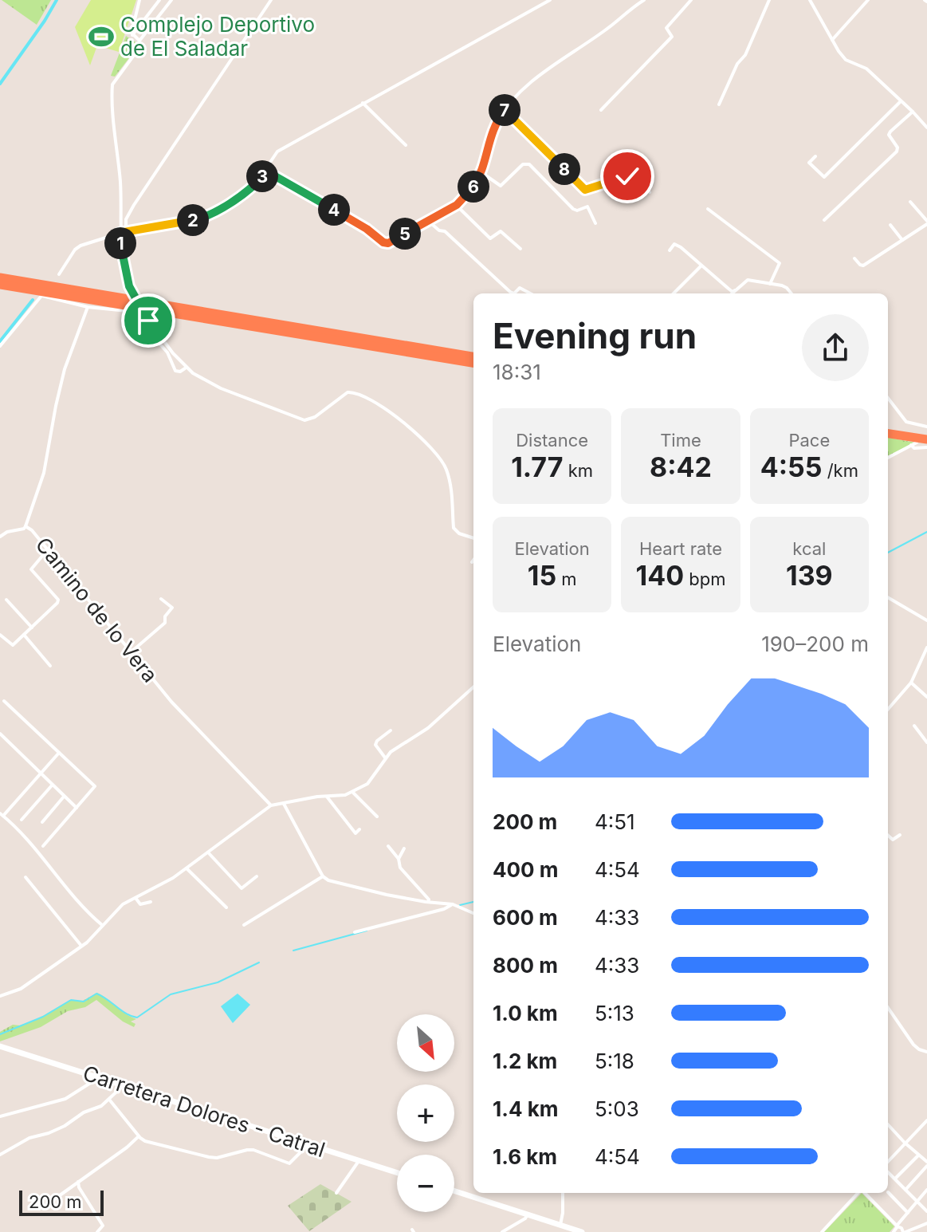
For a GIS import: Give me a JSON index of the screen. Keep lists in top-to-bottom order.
{
  "streets": {
    "street": ["Camino de lo Vera", "Carretera Dolores - Catral"]
  },
  "places": {
    "sports": ["Complejo Deportivo de El Saladar"]
  },
  "scale_bar": "200 m",
  "north": "bottom right",
  "page": {
    "pins": [
      "7",
      "8",
      "3",
      "6",
      "4",
      "2",
      "5",
      "1"
    ],
    "heading": ["Evening run", "18:31"],
    "stats": [
      ["Distance", "1.77 km"],
      ["Time", "8:42"],
      ["Pace", "4:55 /km"],
      ["Elevation", "15 m"],
      ["Heart rate", "140 bpm"],
      ["kcal", "139"]
    ],
    "chart": ["Elevation", "190–200 m"],
    "list": [
      {
        "name": "200 m",
        "note": "4:51"
      },
      {
        "name": "400 m",
        "note": "4:54"
      },
      {
        "name": "600 m",
        "note": "4:33"
      },
      {
        "name": "800 m",
        "note": "4:33"
      },
      {
        "name": "1.0 km",
        "note": "5:13"
      },
      {
        "name": "1.2 km",
        "note": "5:18"
      },
      {
        "name": "1.4 km",
        "note": "5:03"
      },
      {
        "name": "1.6 km",
        "note": "4:54"
      }
    ],
    "map_buttons": ["+", "−"],
    "scale": "200 m"
  }
}
